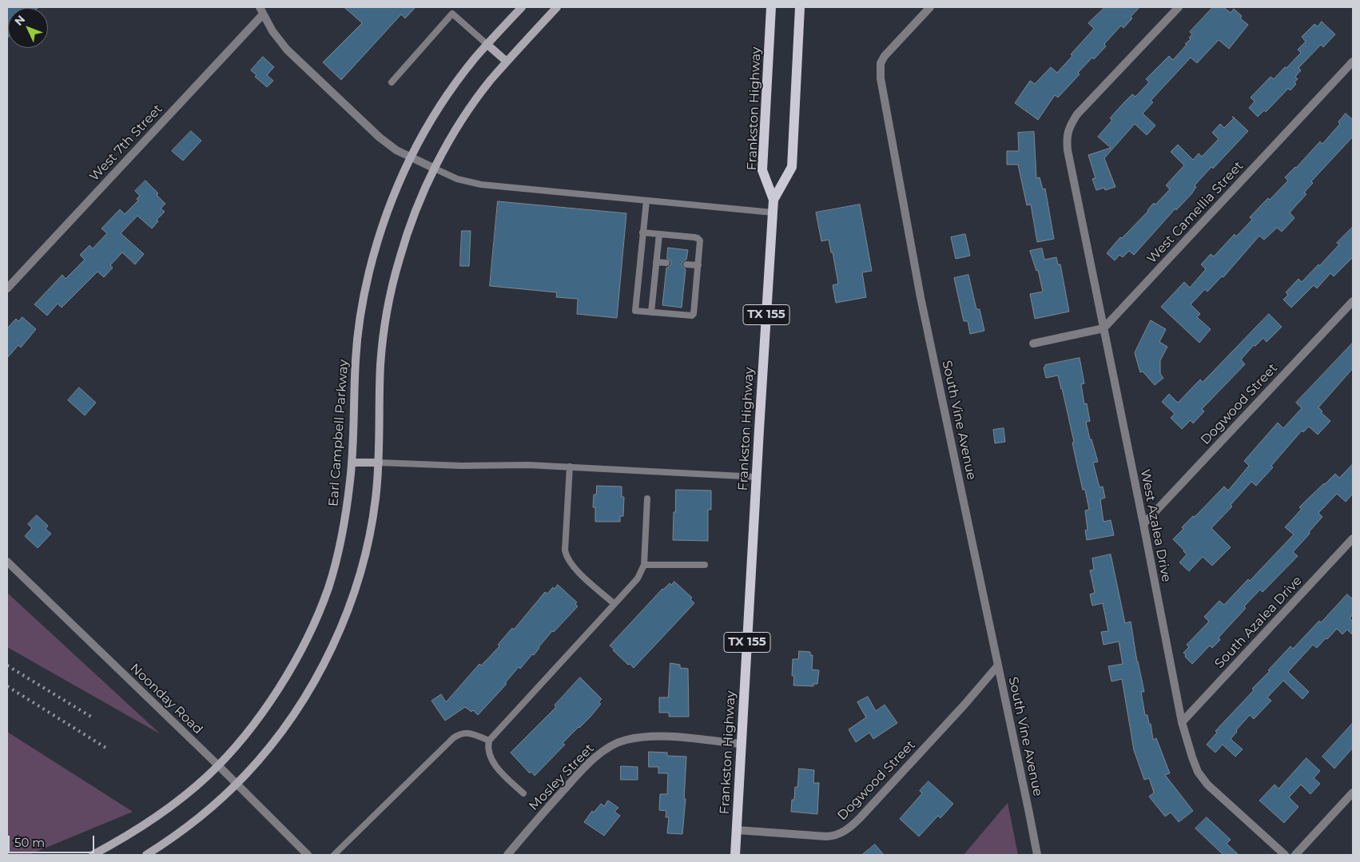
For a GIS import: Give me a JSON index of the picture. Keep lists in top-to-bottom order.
{
  "streets": {
    "main road": ["Frankston Highway", "TX 155", "Earl Campbell Parkway"],
    "street": [
      "West 7th Street",
      "West Camellia Street",
      "Dogwood Street",
      "South Vine Avenue",
      "West Azalea Drive",
      "South Azalea Drive",
      "Noonday Road",
      "Mosley Street"
    ]
  },
  "crossings": [
    ["Frankston Highway", "TX 155"],
    ["Frankston Highway", "Dogwood Street"],
    ["Frankston Highway", "Mosley Street"],
    ["West Camellia Street", "West Azalea Drive"],
    ["Dogwood Street", "South Vine Avenue"],
    ["Dogwood Street", "West Azalea Drive"],
    ["Earl Campbell Parkway", "Noonday Road"],
    ["West Azalea Drive", "South Azalea Drive"]
  ],
  "scale_bar": "50 m",
  "north": "top left"
}
